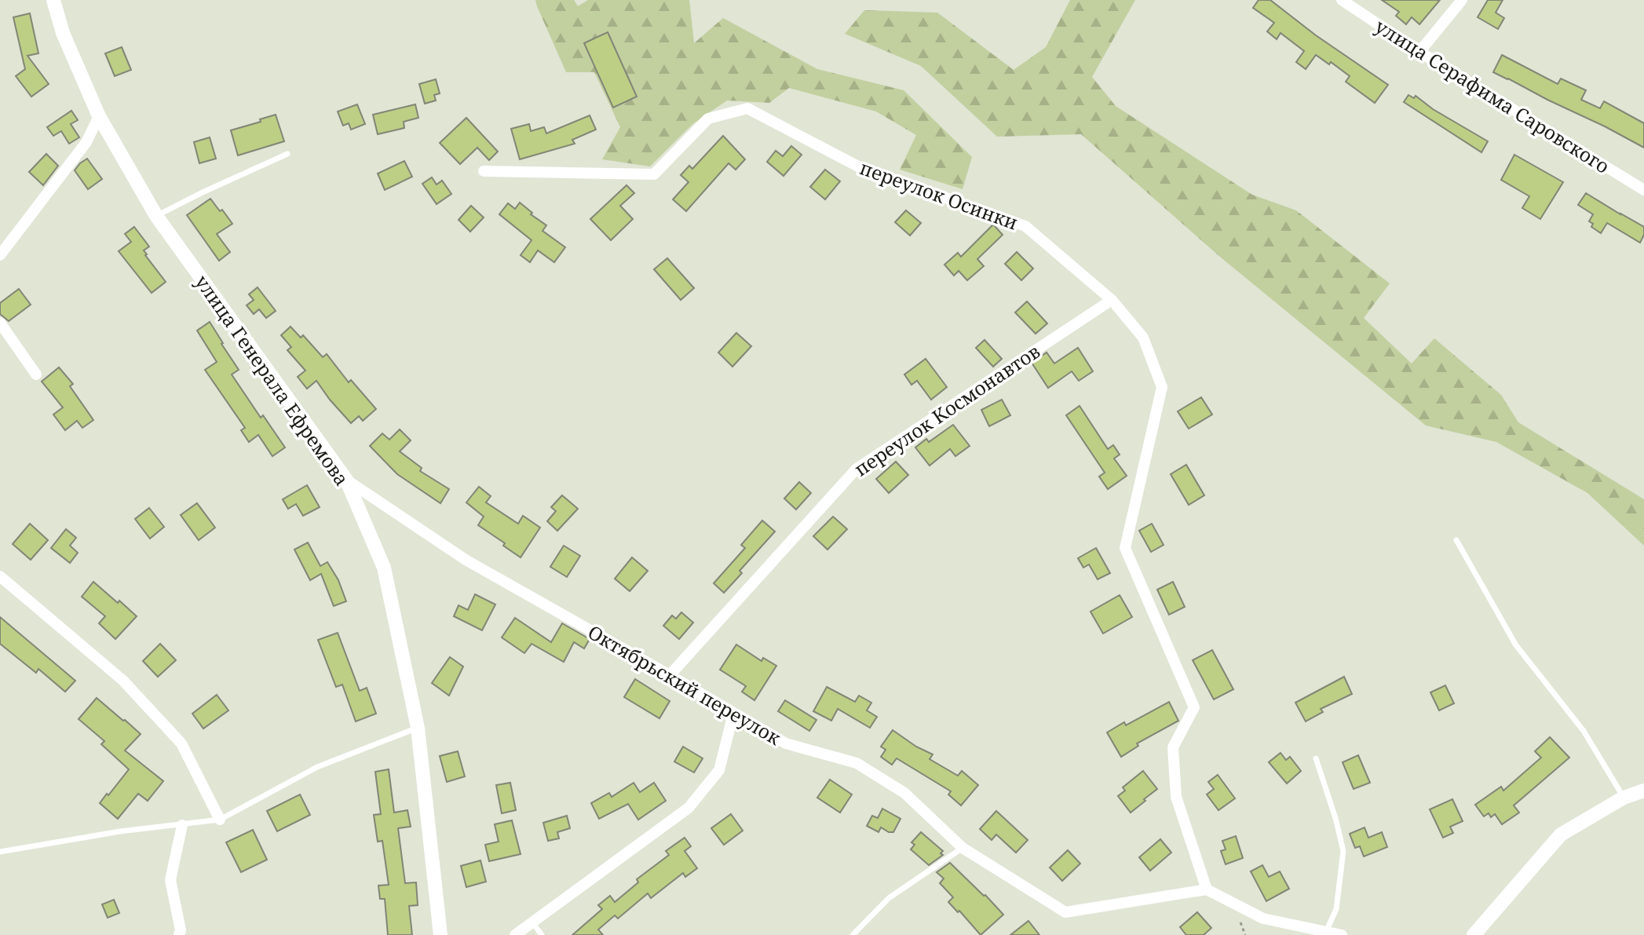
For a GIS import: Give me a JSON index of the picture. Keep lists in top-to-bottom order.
{
  "streets": {
    "street": [
      "улица Серафима Саровского",
      "переулок Осинки",
      "улица Генерала Ефремова",
      "переулок Космонавтов",
      "Октябрьский переулок"
    ]
  },
  "crossings": [
    ["переулок Осинки", "переулок Космонавтов"],
    ["переулок Осинки", "Октябрьский переулок"],
    ["улица Генерала Ефремова", "Октябрьский переулок"],
    ["переулок Космонавтов", "Октябрьский переулок"]
  ]
}
